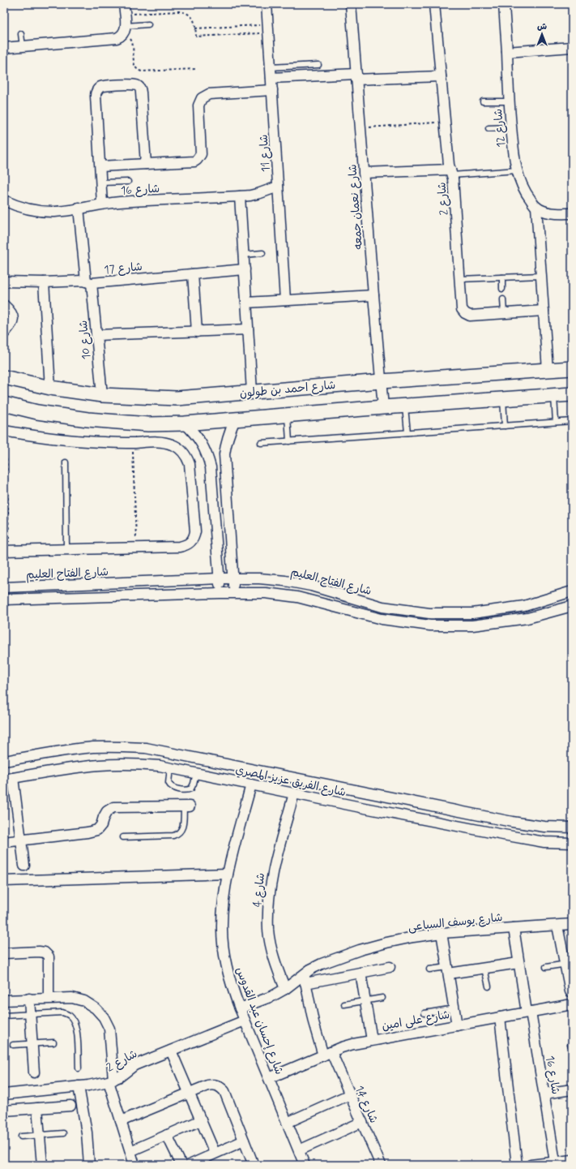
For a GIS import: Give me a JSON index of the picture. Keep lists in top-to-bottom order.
{
  "streets": {
    "street": [
      "شارع 12",
      "شارع 11",
      "شارع 16",
      "شارع 2",
      "شارع نعمان جمعه",
      "شارع 17",
      "شارع 10",
      "شارع احمد بن طولون",
      "شارع الفتاح العليم",
      "شارع الفريق عزيز المصري",
      "شارع 4",
      "شارع يوسف السباعى",
      "شارع على امين",
      "شارع إحسان عبد القدوس",
      "شارع 14"
    ]
  },
  "crossings": [
    ["شارع 11", "شارع 16"],
    ["شارع 16", "شارع 10"],
    ["شارع 16", "شارع يوسف السباعى"],
    ["شارع 16", "شارع على امين"],
    ["شارع 2", "شارع إحسان عبد القدوس"],
    ["شارع نعمان جمعه", "شارع احمد بن طولون"],
    ["شارع 17", "شارع 10"],
    ["شارع 10", "شارع احمد بن طولون"],
    ["شارع الفريق عزيز المصري", "شارع 4"],
    ["شارع الفريق عزيز المصري", "شارع إحسان عبد القدوس"],
    ["شارع 4", "شارع يوسف السباعى"],
    ["شارع يوسف السباعى", "شارع إحسان عبد القدوس"],
    ["شارع يوسف السباعى", "شارع 14"],
    ["شارع على امين", "شارع إحسان عبد القدوس"],
    ["شارع على امين", "شارع 14"]
  ],
  "north": "top"
}
